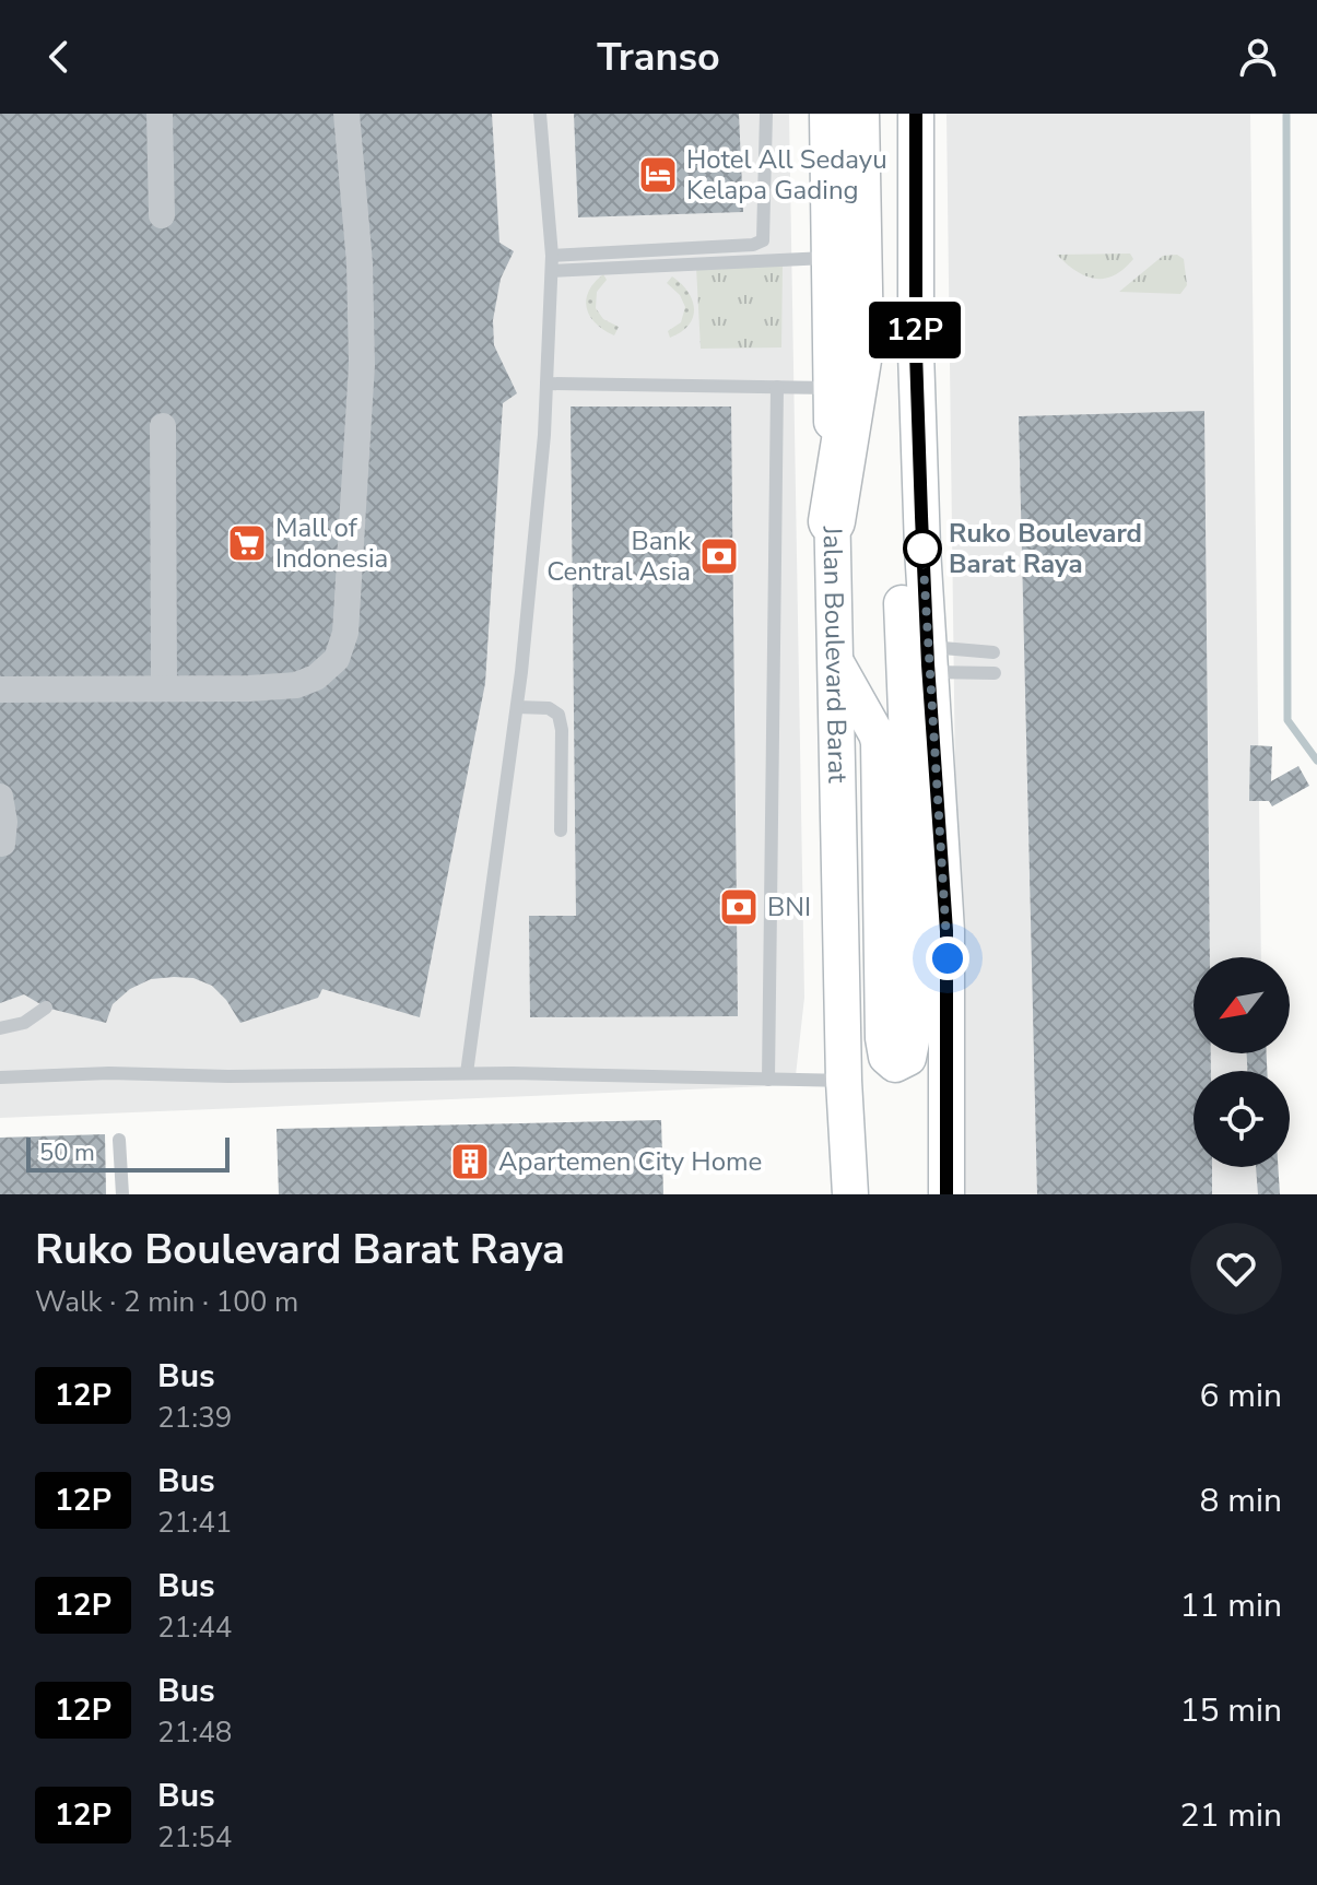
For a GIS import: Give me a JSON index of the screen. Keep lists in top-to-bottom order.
{
  "streets": {
    "main road": ["Jalan Boulevard Barat"]
  },
  "places": {
    "hotel": ["Hotel All Sedayu Kelapa Gading"],
    "supermarket": ["Mall of Indonesia"],
    "other": ["Ruko Boulevard Barat Raya"],
    "bank": ["Bank Central Asia", "BNI"],
    "building": ["Apartemen City Home"]
  },
  "lines": ["bus line 12P"],
  "scale_bar": "50 m",
  "north": "bottom left",
  "page": {
    "header": "Transo",
    "on_map": "12P",
    "scale": "50 m",
    "heading": ["Ruko Boulevard Barat Raya", "Walk · 2 min · 100 m"],
    "list": [
      {
        "mark": "12P",
        "name": "Bus",
        "note": "21:39",
        "value": "6 min"
      },
      {
        "mark": "12P",
        "name": "Bus",
        "note": "21:41",
        "value": "8 min"
      },
      {
        "mark": "12P",
        "name": "Bus",
        "note": "21:44",
        "value": "11 min"
      },
      {
        "mark": "12P",
        "name": "Bus",
        "note": "21:48",
        "value": "15 min"
      },
      {
        "mark": "12P",
        "name": "Bus",
        "note": "21:54",
        "value": "21 min"
      }
    ]
  }
}
